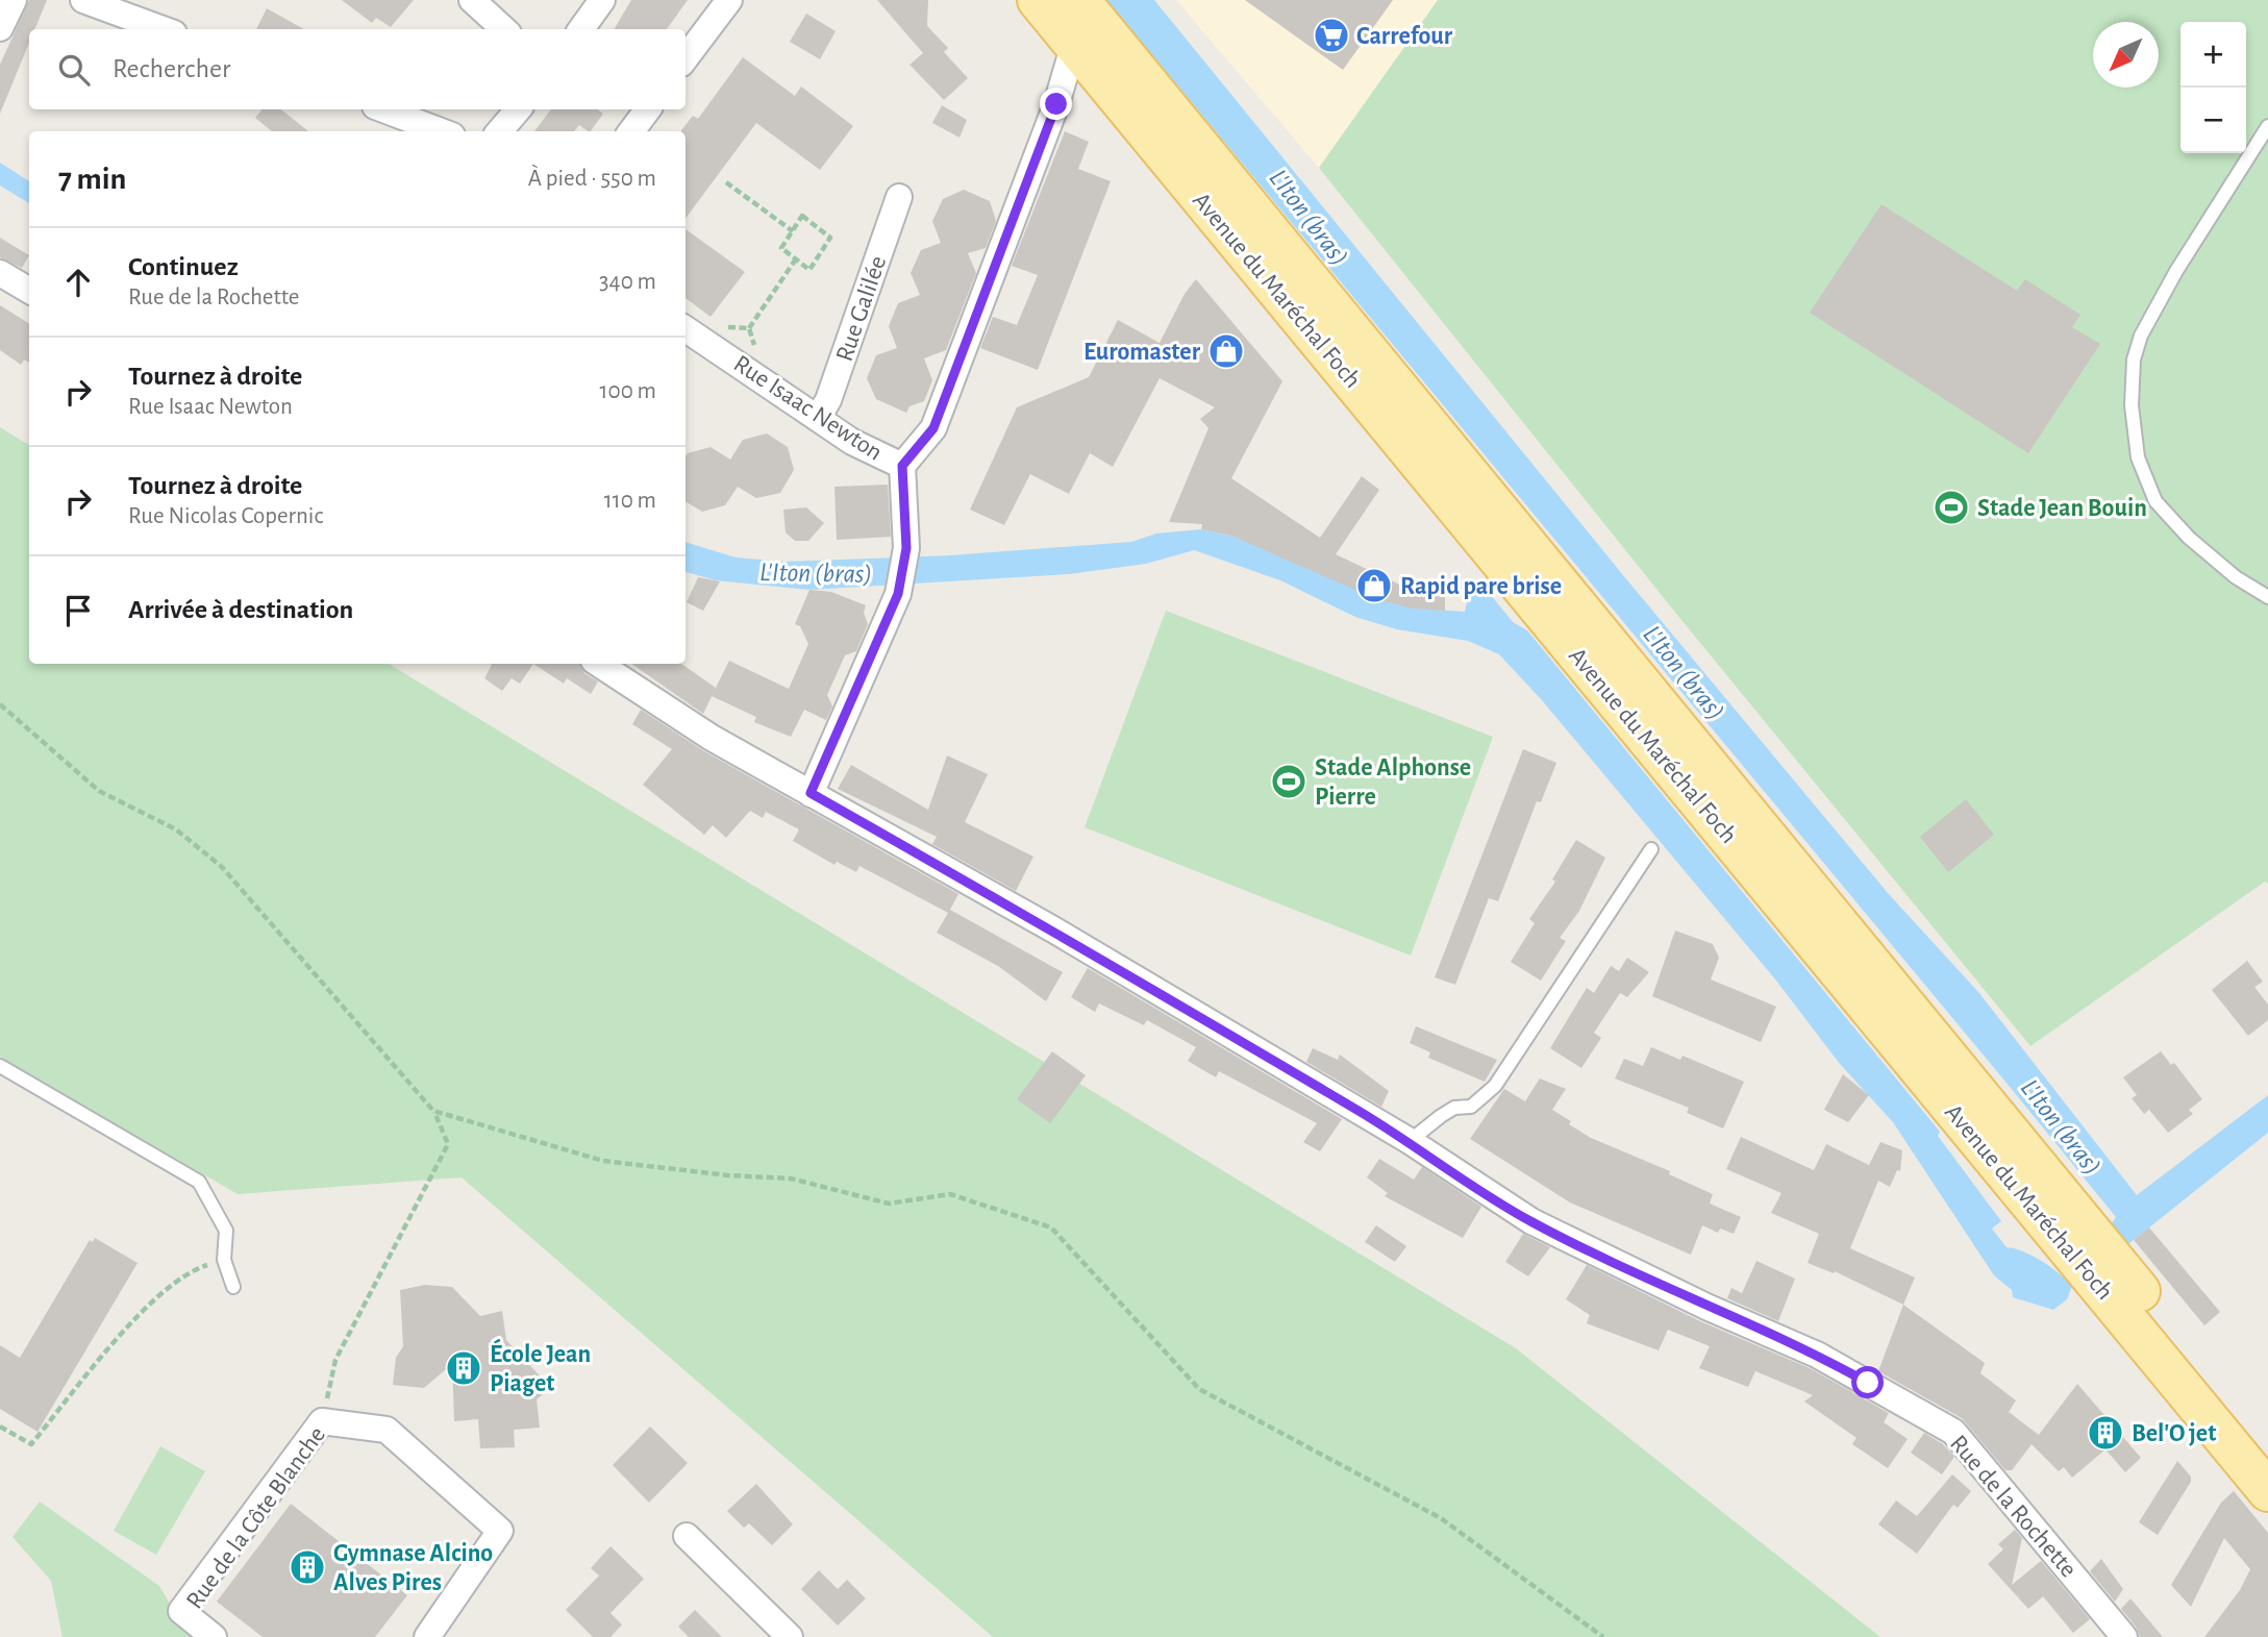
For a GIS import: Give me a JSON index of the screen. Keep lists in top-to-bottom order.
{
  "streets": {
    "main road": ["Avenue du Maréchal Foch"],
    "street": [
      "Rue Galilée",
      "Rue Isaac Newton",
      "Rue de la Rochette",
      "Rue de la Côte Blanche"
    ]
  },
  "crossings": [
    ["Rue Galilée", "Rue Isaac Newton"],
    ["Rue Isaac Newton", "Rue de la Rochette"]
  ],
  "water": ["L'Iton (bras)"],
  "places": {
    "supermarket": ["Carrefour"],
    "shop": ["Euromaster", "Rapid pare brise"],
    "sports": ["Stade Jean Bouin", "Stade Alphonse Pierre"],
    "building": ["École Jean Piaget", "Bel'O jet", "Gymnase Alcino Alves Pires"]
  },
  "north": "bottom left",
  "page": {
    "map_buttons": ["+", "−"],
    "search": "Rechercher",
    "heading": ["7 min", "À pied · 550 m"],
    "list": [
      ["Continuez", "Rue de la Rochette", "340 m"],
      ["Tournez à droite", "Rue Isaac Newton", "100 m"],
      ["Tournez à droite", "Rue Nicolas Copernic", "110 m"],
      "Arrivée à destination"
    ]
  }
}
